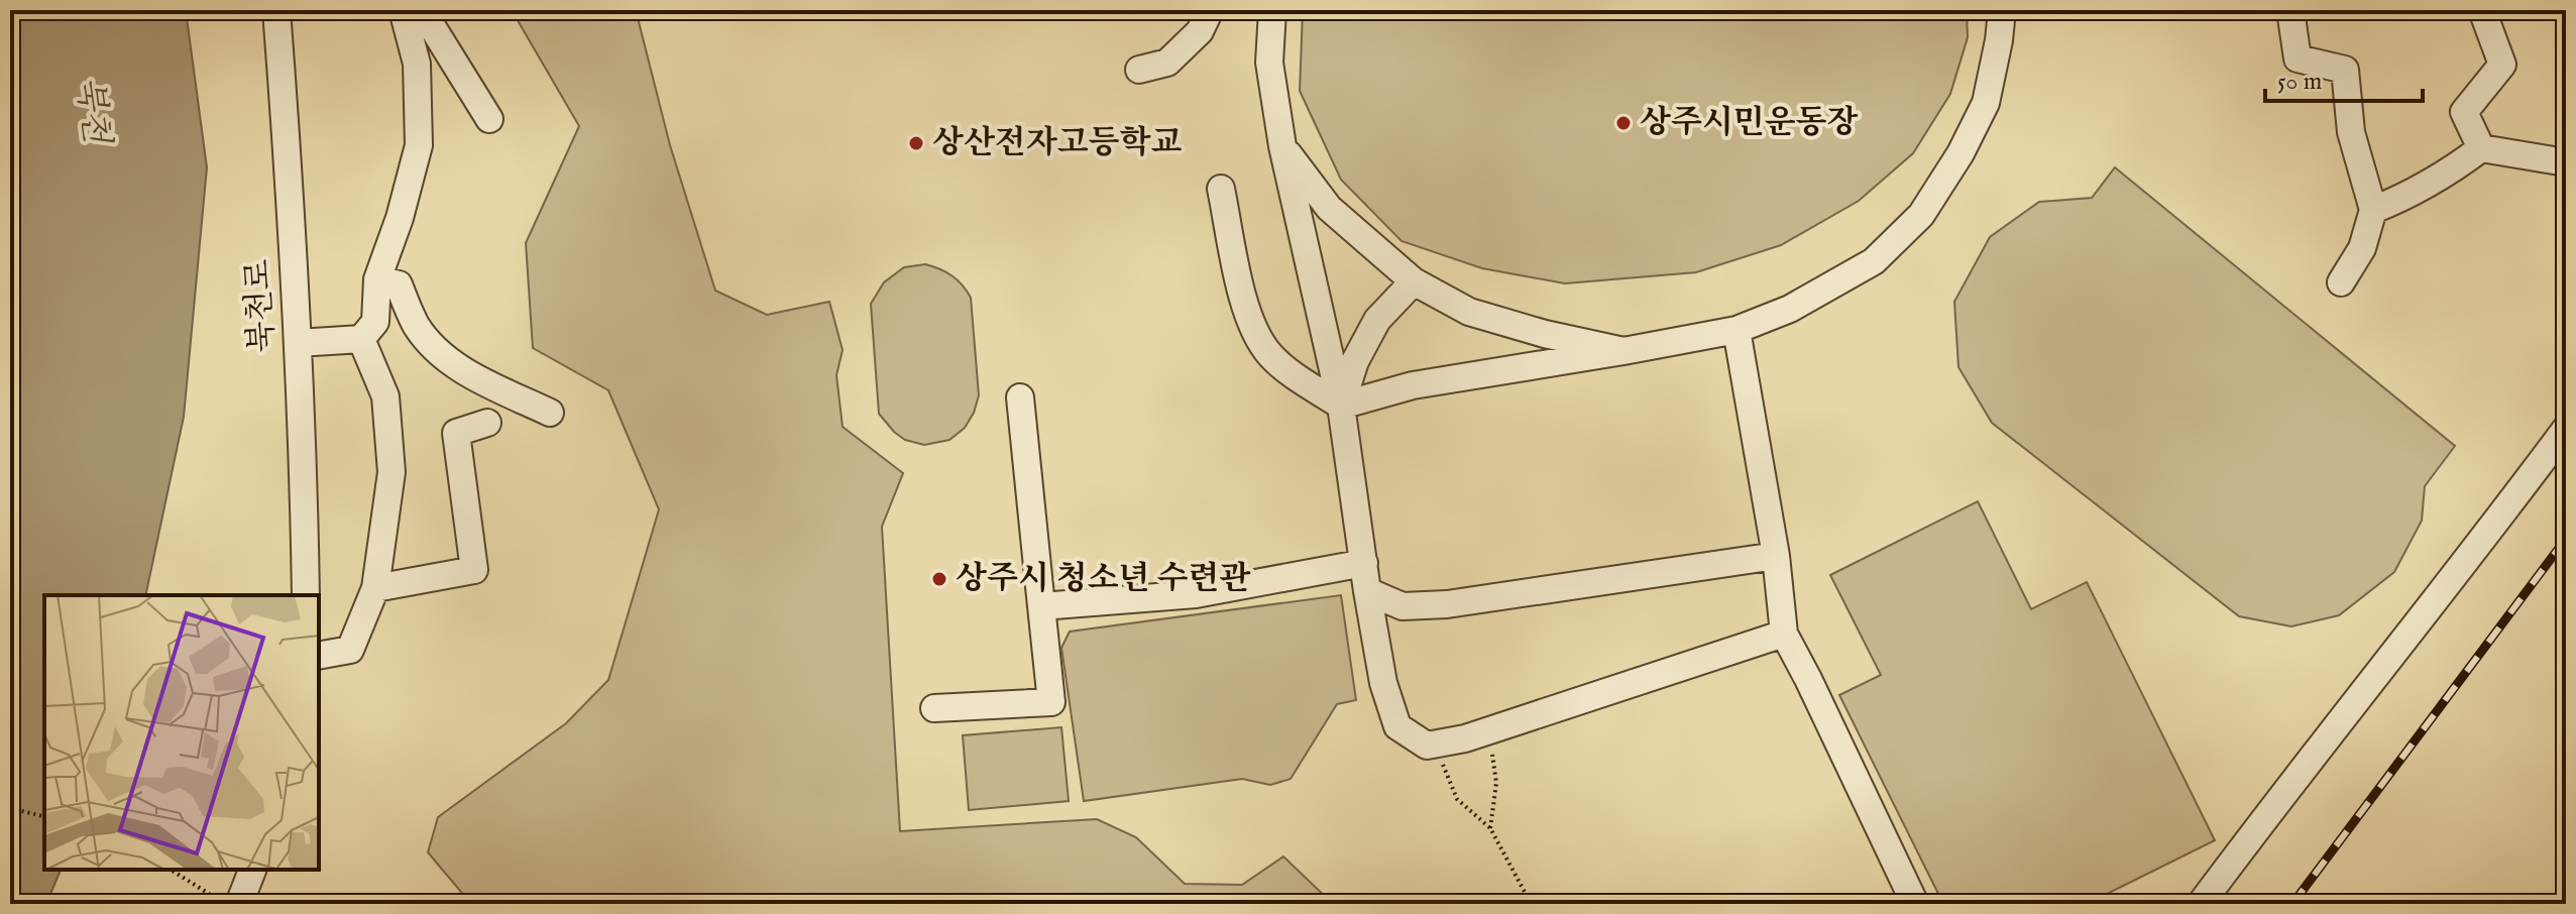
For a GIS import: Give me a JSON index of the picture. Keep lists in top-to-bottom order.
{
  "streets": {
    "street": ["북천로"]
  },
  "water": ["북천"],
  "places": ["상주시민운동장", "상산전자고등학교", "상주시 청소년 수련관"],
  "scale_bar": "50 m"
}
